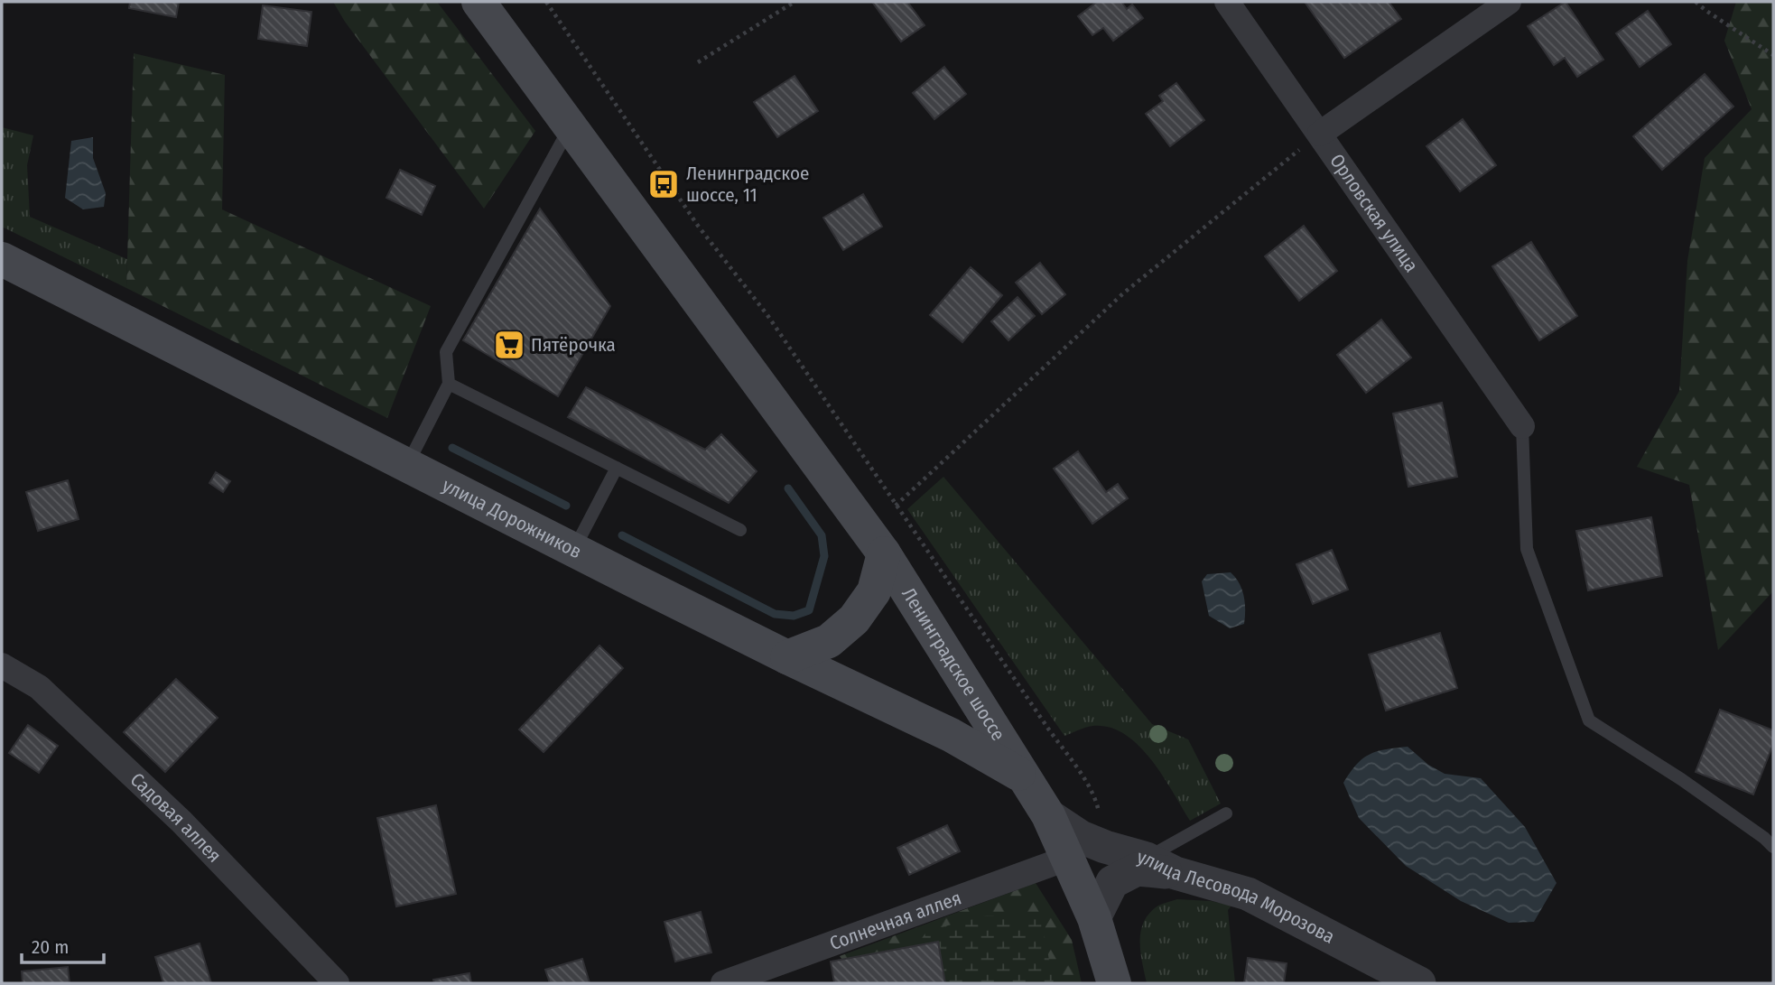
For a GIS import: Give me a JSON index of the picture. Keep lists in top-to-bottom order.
{
  "streets": {
    "main road": ["улица Дорожников", "Ленинградское шоссе"],
    "street": [
      "Орловская улица",
      "Садовая аллея",
      "улица Лесовода Морозова",
      "Солнечная аллея"
    ]
  },
  "crossings": [
    ["улица Дорожников", "Ленинградское шоссе"],
    ["Ленинградское шоссе", "улица Лесовода Морозова"],
    ["Ленинградское шоссе", "Солнечная аллея"]
  ],
  "places": {
    "bus stop": ["Ленинградское шоссе, 11"],
    "supermarket": ["Пятёрочка"]
  },
  "scale_bar": "20 m"
}
